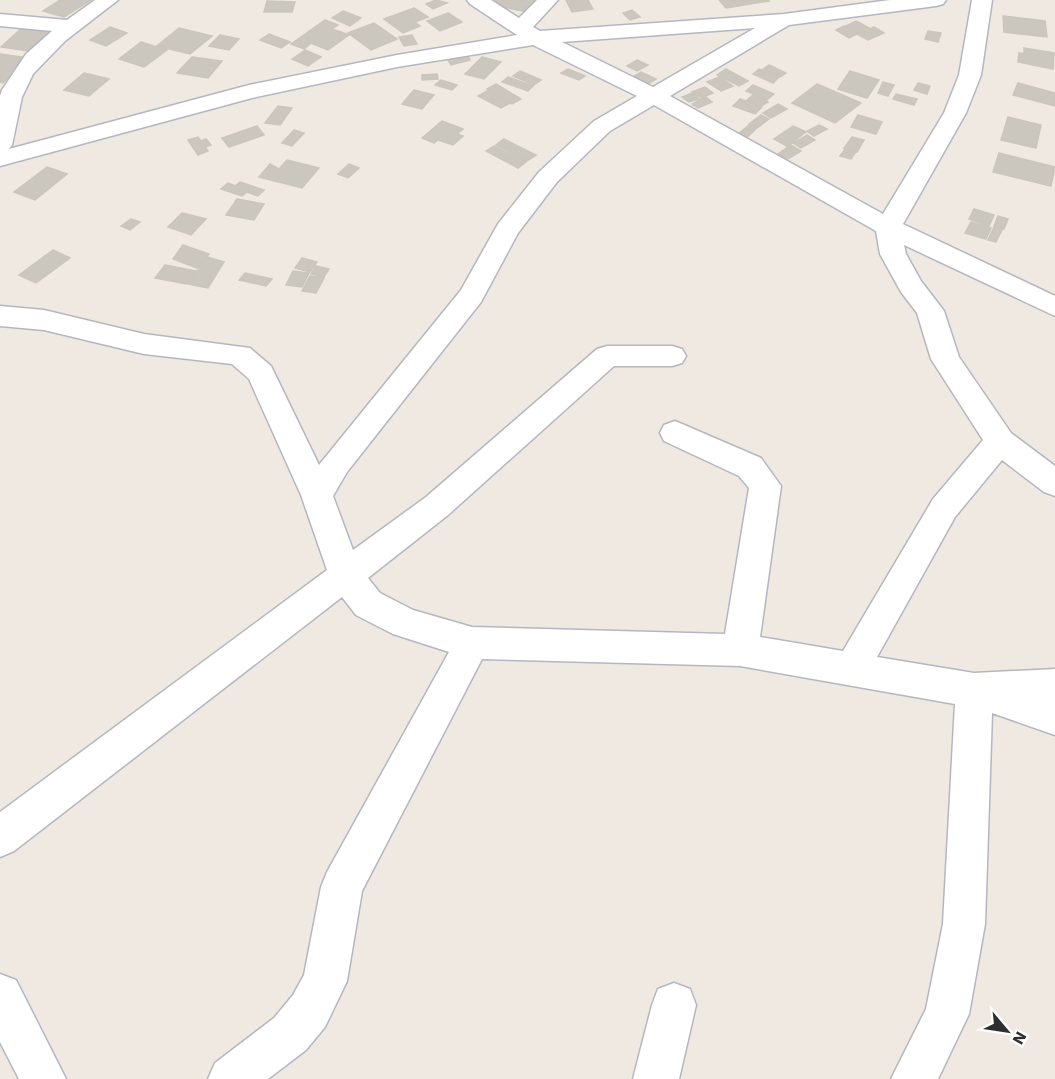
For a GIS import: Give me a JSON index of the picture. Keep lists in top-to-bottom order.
{
  "north": "bottom right"
}
